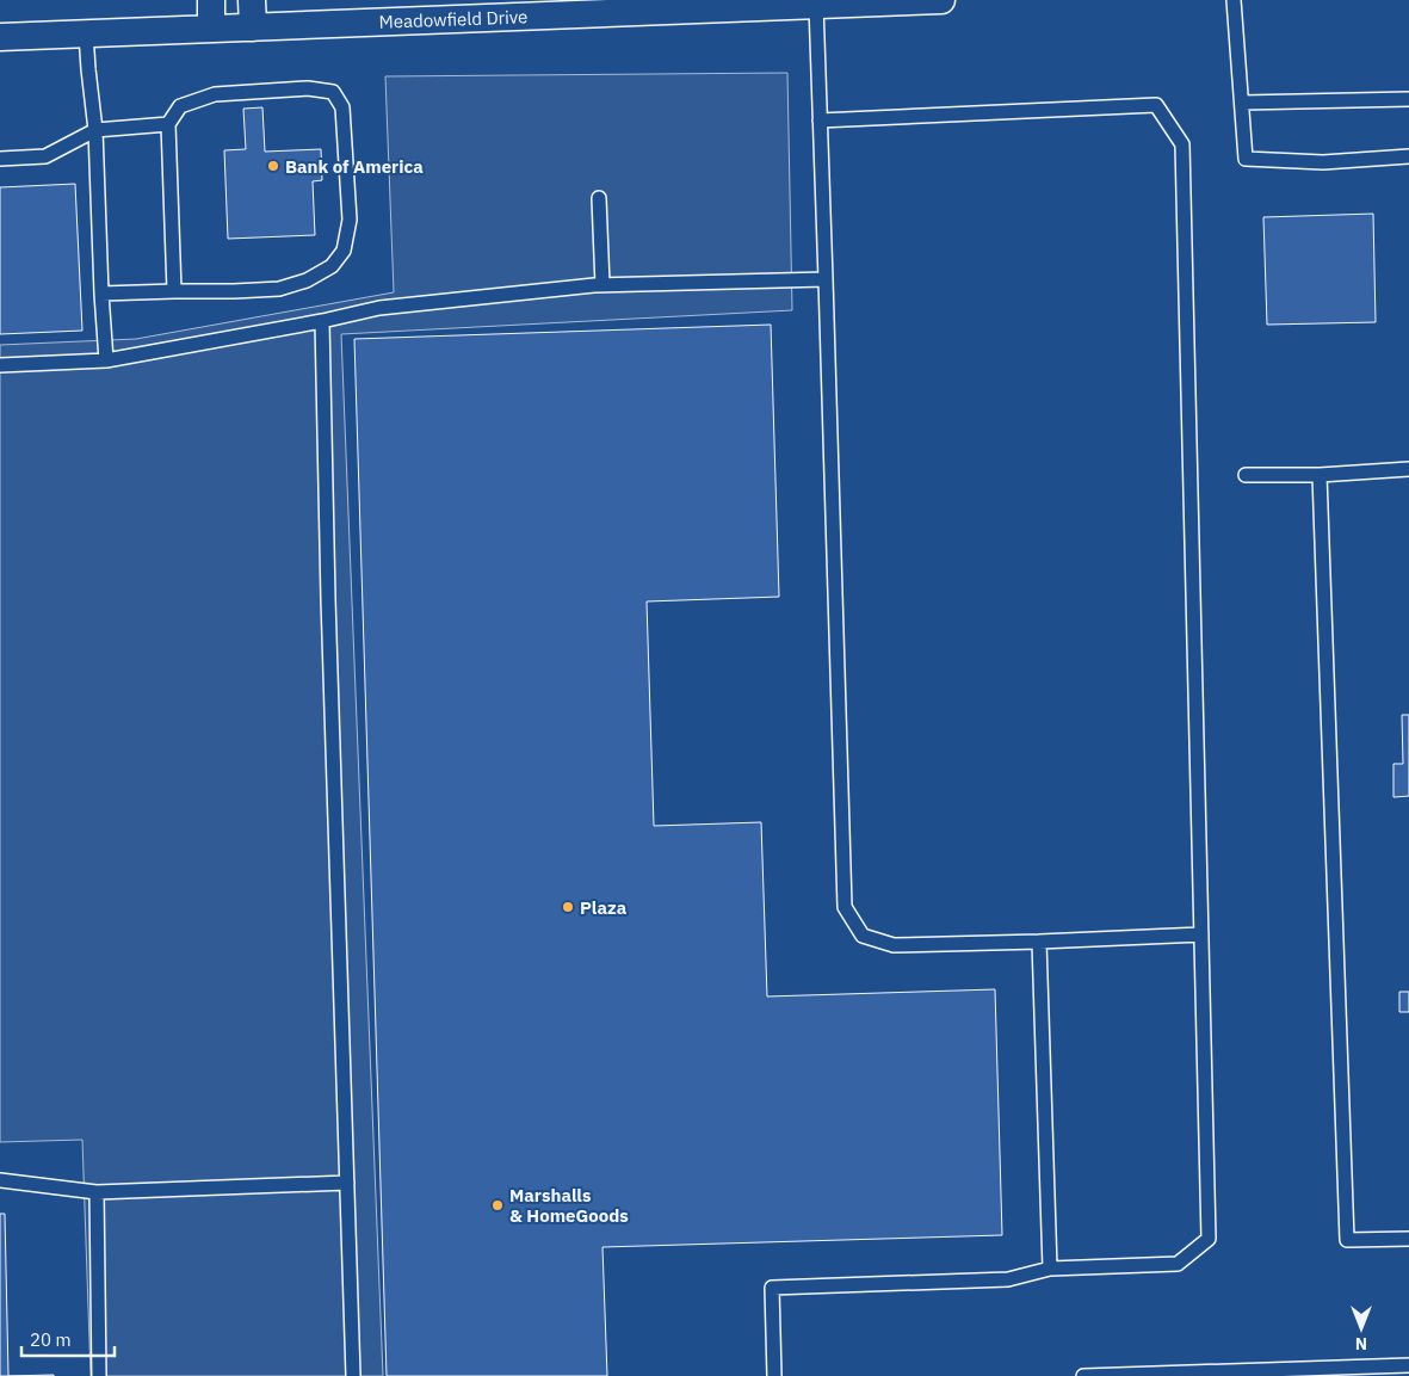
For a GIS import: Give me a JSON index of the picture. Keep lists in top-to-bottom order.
{
  "streets": {
    "street": ["Meadowfield Drive"]
  },
  "places": ["Bank of America", "Plaza", "Marshalls & HomeGoods"],
  "scale_bar": "20 m",
  "north": "bottom"
}
